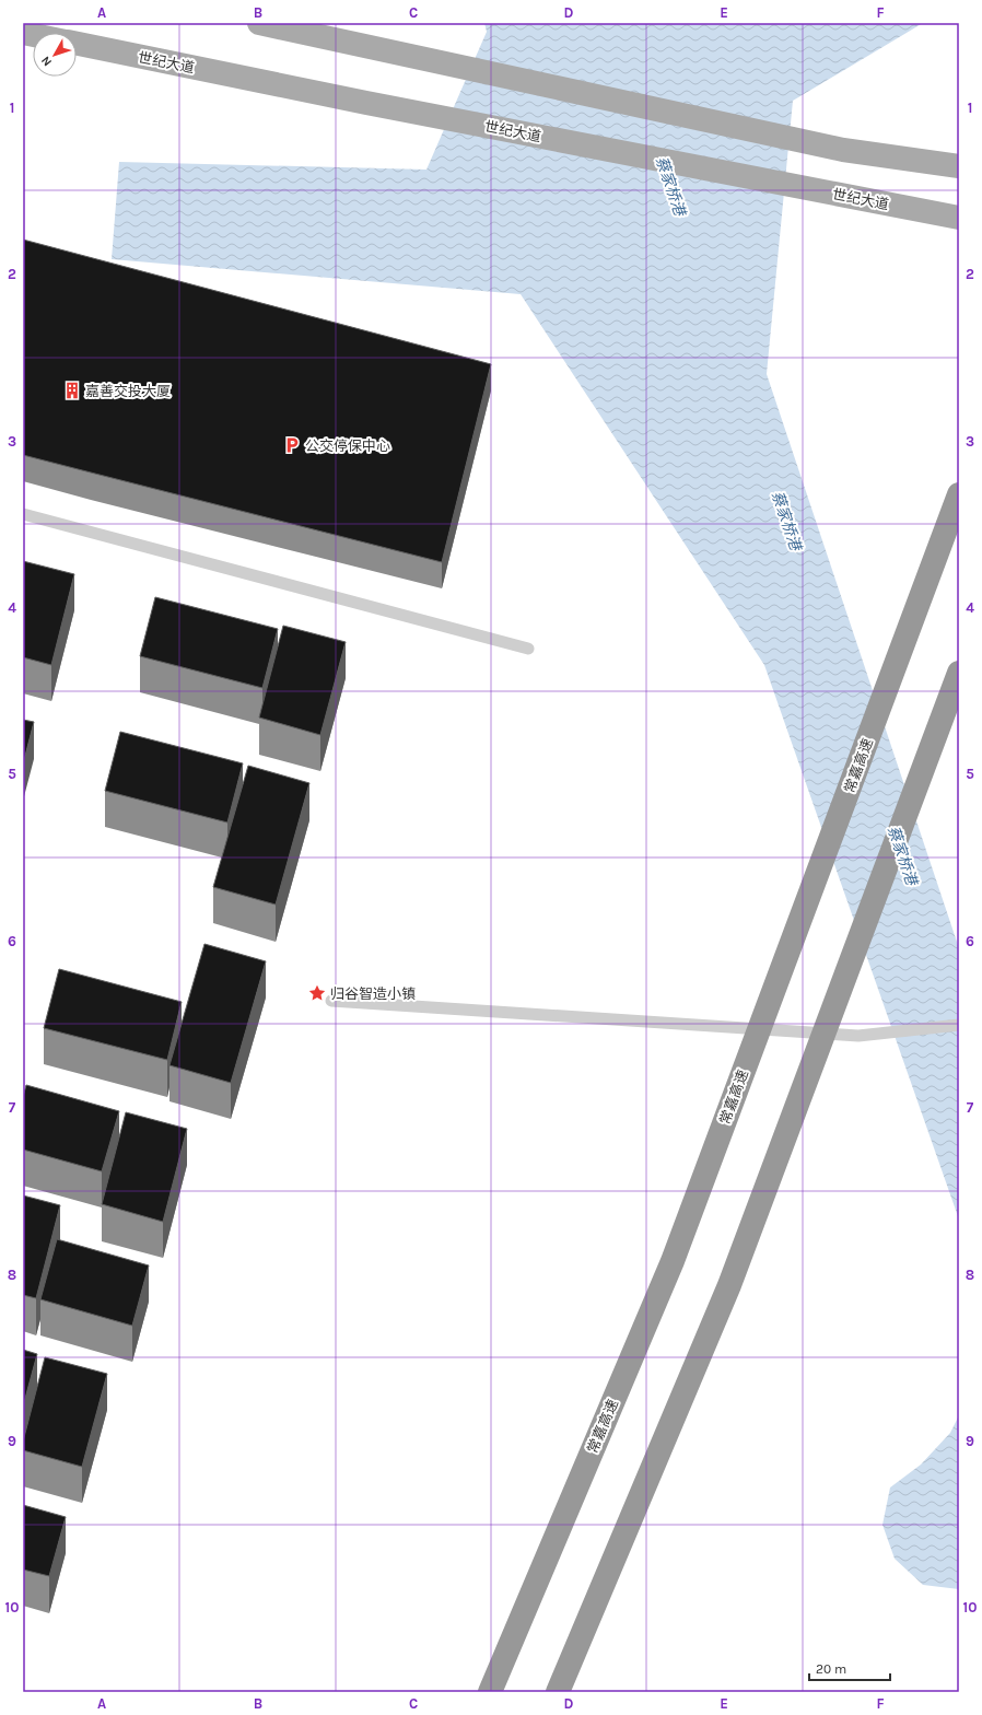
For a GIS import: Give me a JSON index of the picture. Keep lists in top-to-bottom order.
{
  "streets": {
    "highway": ["常嘉高速"],
    "main road": ["世纪大道"]
  },
  "water": ["蔡家桥港"],
  "places": {
    "building": ["嘉善交投大厦"],
    "parking": ["公交停保中心"],
    "place": ["归谷智造小镇"]
  },
  "scale_bar": "20 m",
  "north": "bottom left",
  "grid": {
    "columns": [
      "A",
      "B",
      "C",
      "D",
      "E",
      "F"
    ],
    "rows": [
      "1",
      "2",
      "3",
      "4",
      "5",
      "6",
      "7",
      "8",
      "9",
      "10"
    ]
  }
}
